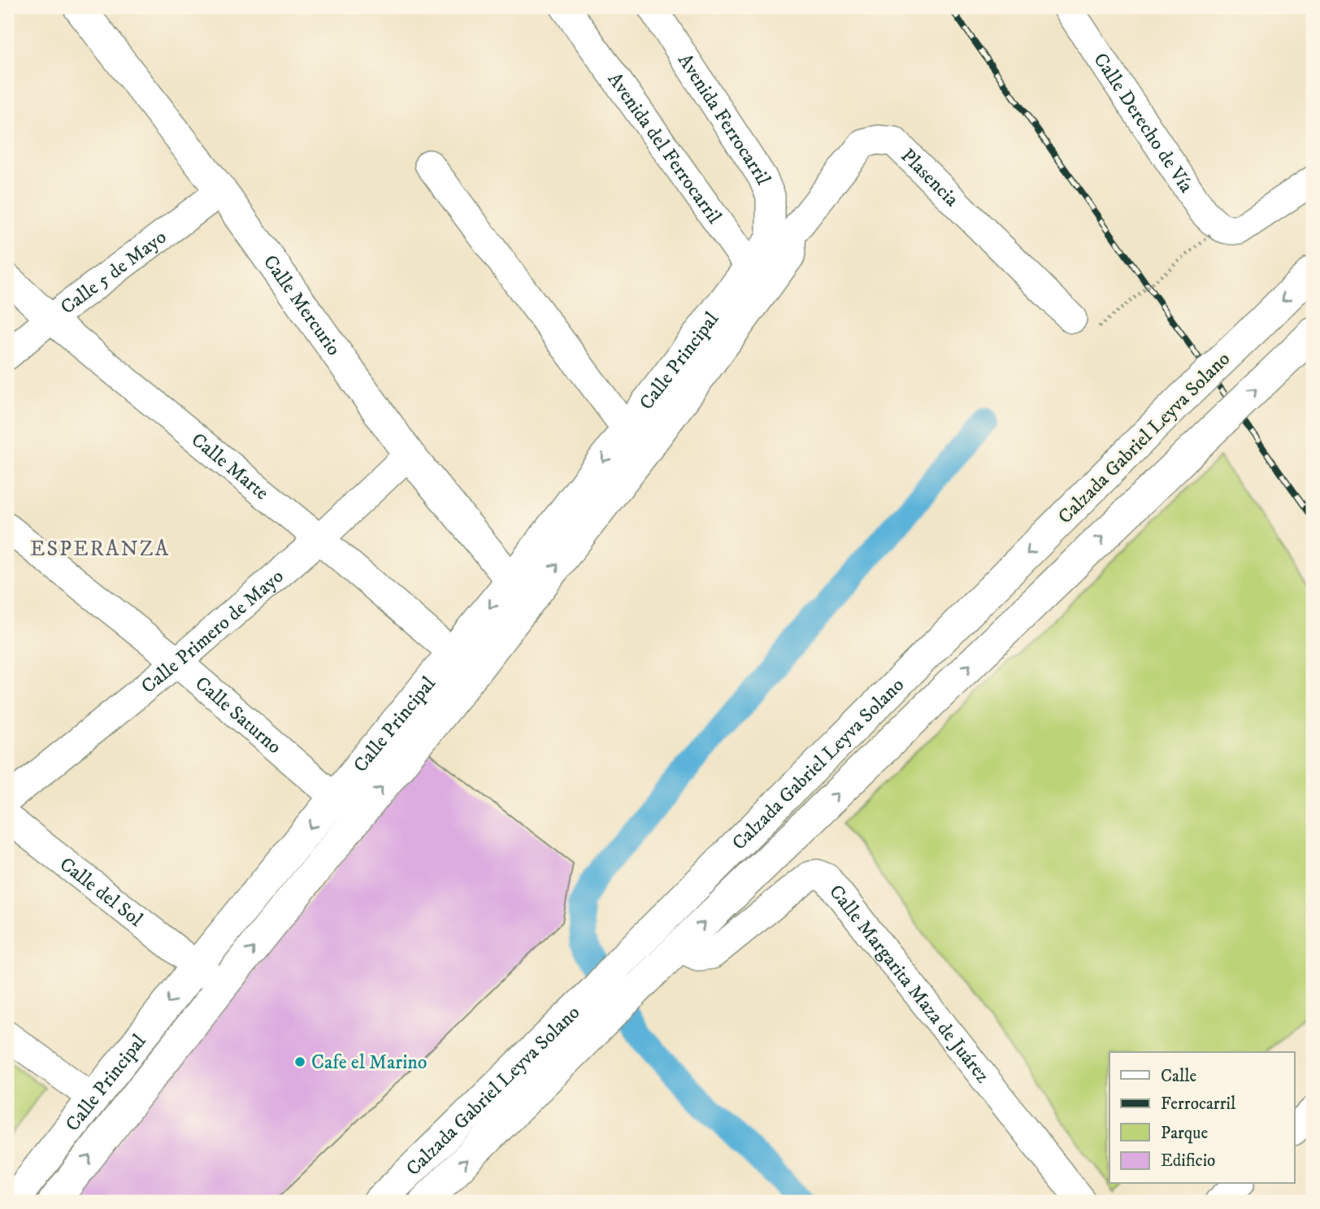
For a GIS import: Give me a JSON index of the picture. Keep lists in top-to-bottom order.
{
  "streets": {
    "street": [
      "Avenida Ferrocarril",
      "Calle Derecho de Vía",
      "Avenida del Ferrocarril",
      "Plasencia",
      "Calle 5 de Mayo",
      "Calle Mercurio",
      "Calle Principal",
      "Calzada Gabriel Leyva Solano",
      "Calle Marte",
      "Calle Primero de Mayo",
      "Calle Saturno",
      "Calle del Sol",
      "Calle Margarita Maza de Juárez"
    ]
  },
  "crossings": [
    ["Avenida Ferrocarril", "Plasencia"],
    ["Avenida Ferrocarril", "Calle Principal"],
    ["Avenida del Ferrocarril", "Calle Principal"],
    ["Plasencia", "Calle Principal"],
    ["Calle 5 de Mayo", "Calle Mercurio"],
    ["Calle 5 de Mayo", "Calle Marte"],
    ["Calle Mercurio", "Calle Principal"],
    ["Calle Mercurio", "Calle Primero de Mayo"],
    ["Calle Principal", "Calle Marte"],
    ["Calle Principal", "Calle Saturno"],
    ["Calle Principal", "Calle del Sol"],
    ["Calzada Gabriel Leyva Solano", "Calle Margarita Maza de Juárez"],
    ["Calle Marte", "Calle Primero de Mayo"],
    ["Calle Primero de Mayo", "Calle Saturno"]
  ],
  "districts": ["ESPERANZA"],
  "places": ["Cafe el Marino"],
  "legend": [
    "Calle",
    "Ferrocarril",
    "Parque",
    "Edificio"
  ]
}
